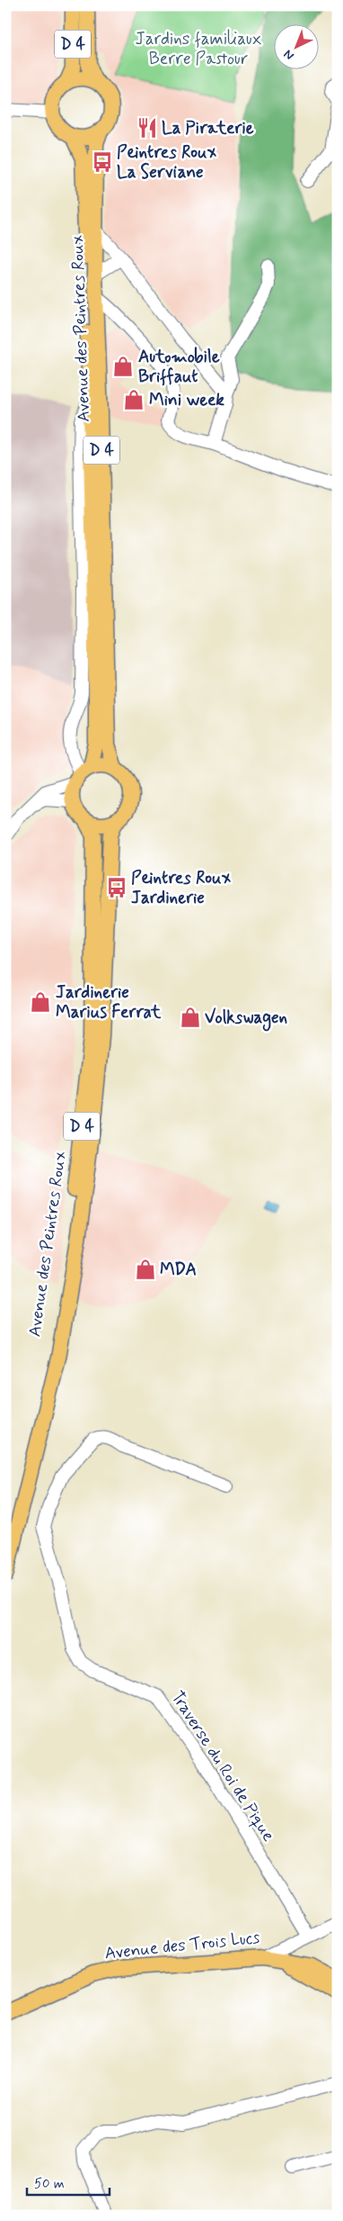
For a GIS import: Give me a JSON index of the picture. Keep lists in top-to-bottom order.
{
  "streets": {
    "main road": ["D 4", "Avenue des Peintres Roux", "Avenue des Trois Lucs"],
    "street": ["Traverse du Roi de Pique"]
  },
  "crossings": [
    ["D 4", "Avenue des Peintres Roux"],
    ["Traverse du Roi de Pique", "Avenue des Trois Lucs"]
  ],
  "parks": ["Jardins familiaux Berre Pastour"],
  "places": {
    "restaurant": ["La Piraterie"],
    "bus stop": ["Peintres Roux La Serviane", "Peintres Roux Jardinerie"],
    "shop": [
      "Automobile Briffaut",
      "Mini week",
      "Jardinerie Marius Ferrat",
      "Volkswagen",
      "MDA"
    ]
  },
  "scale_bar": "50 m",
  "north": "bottom left"
}
